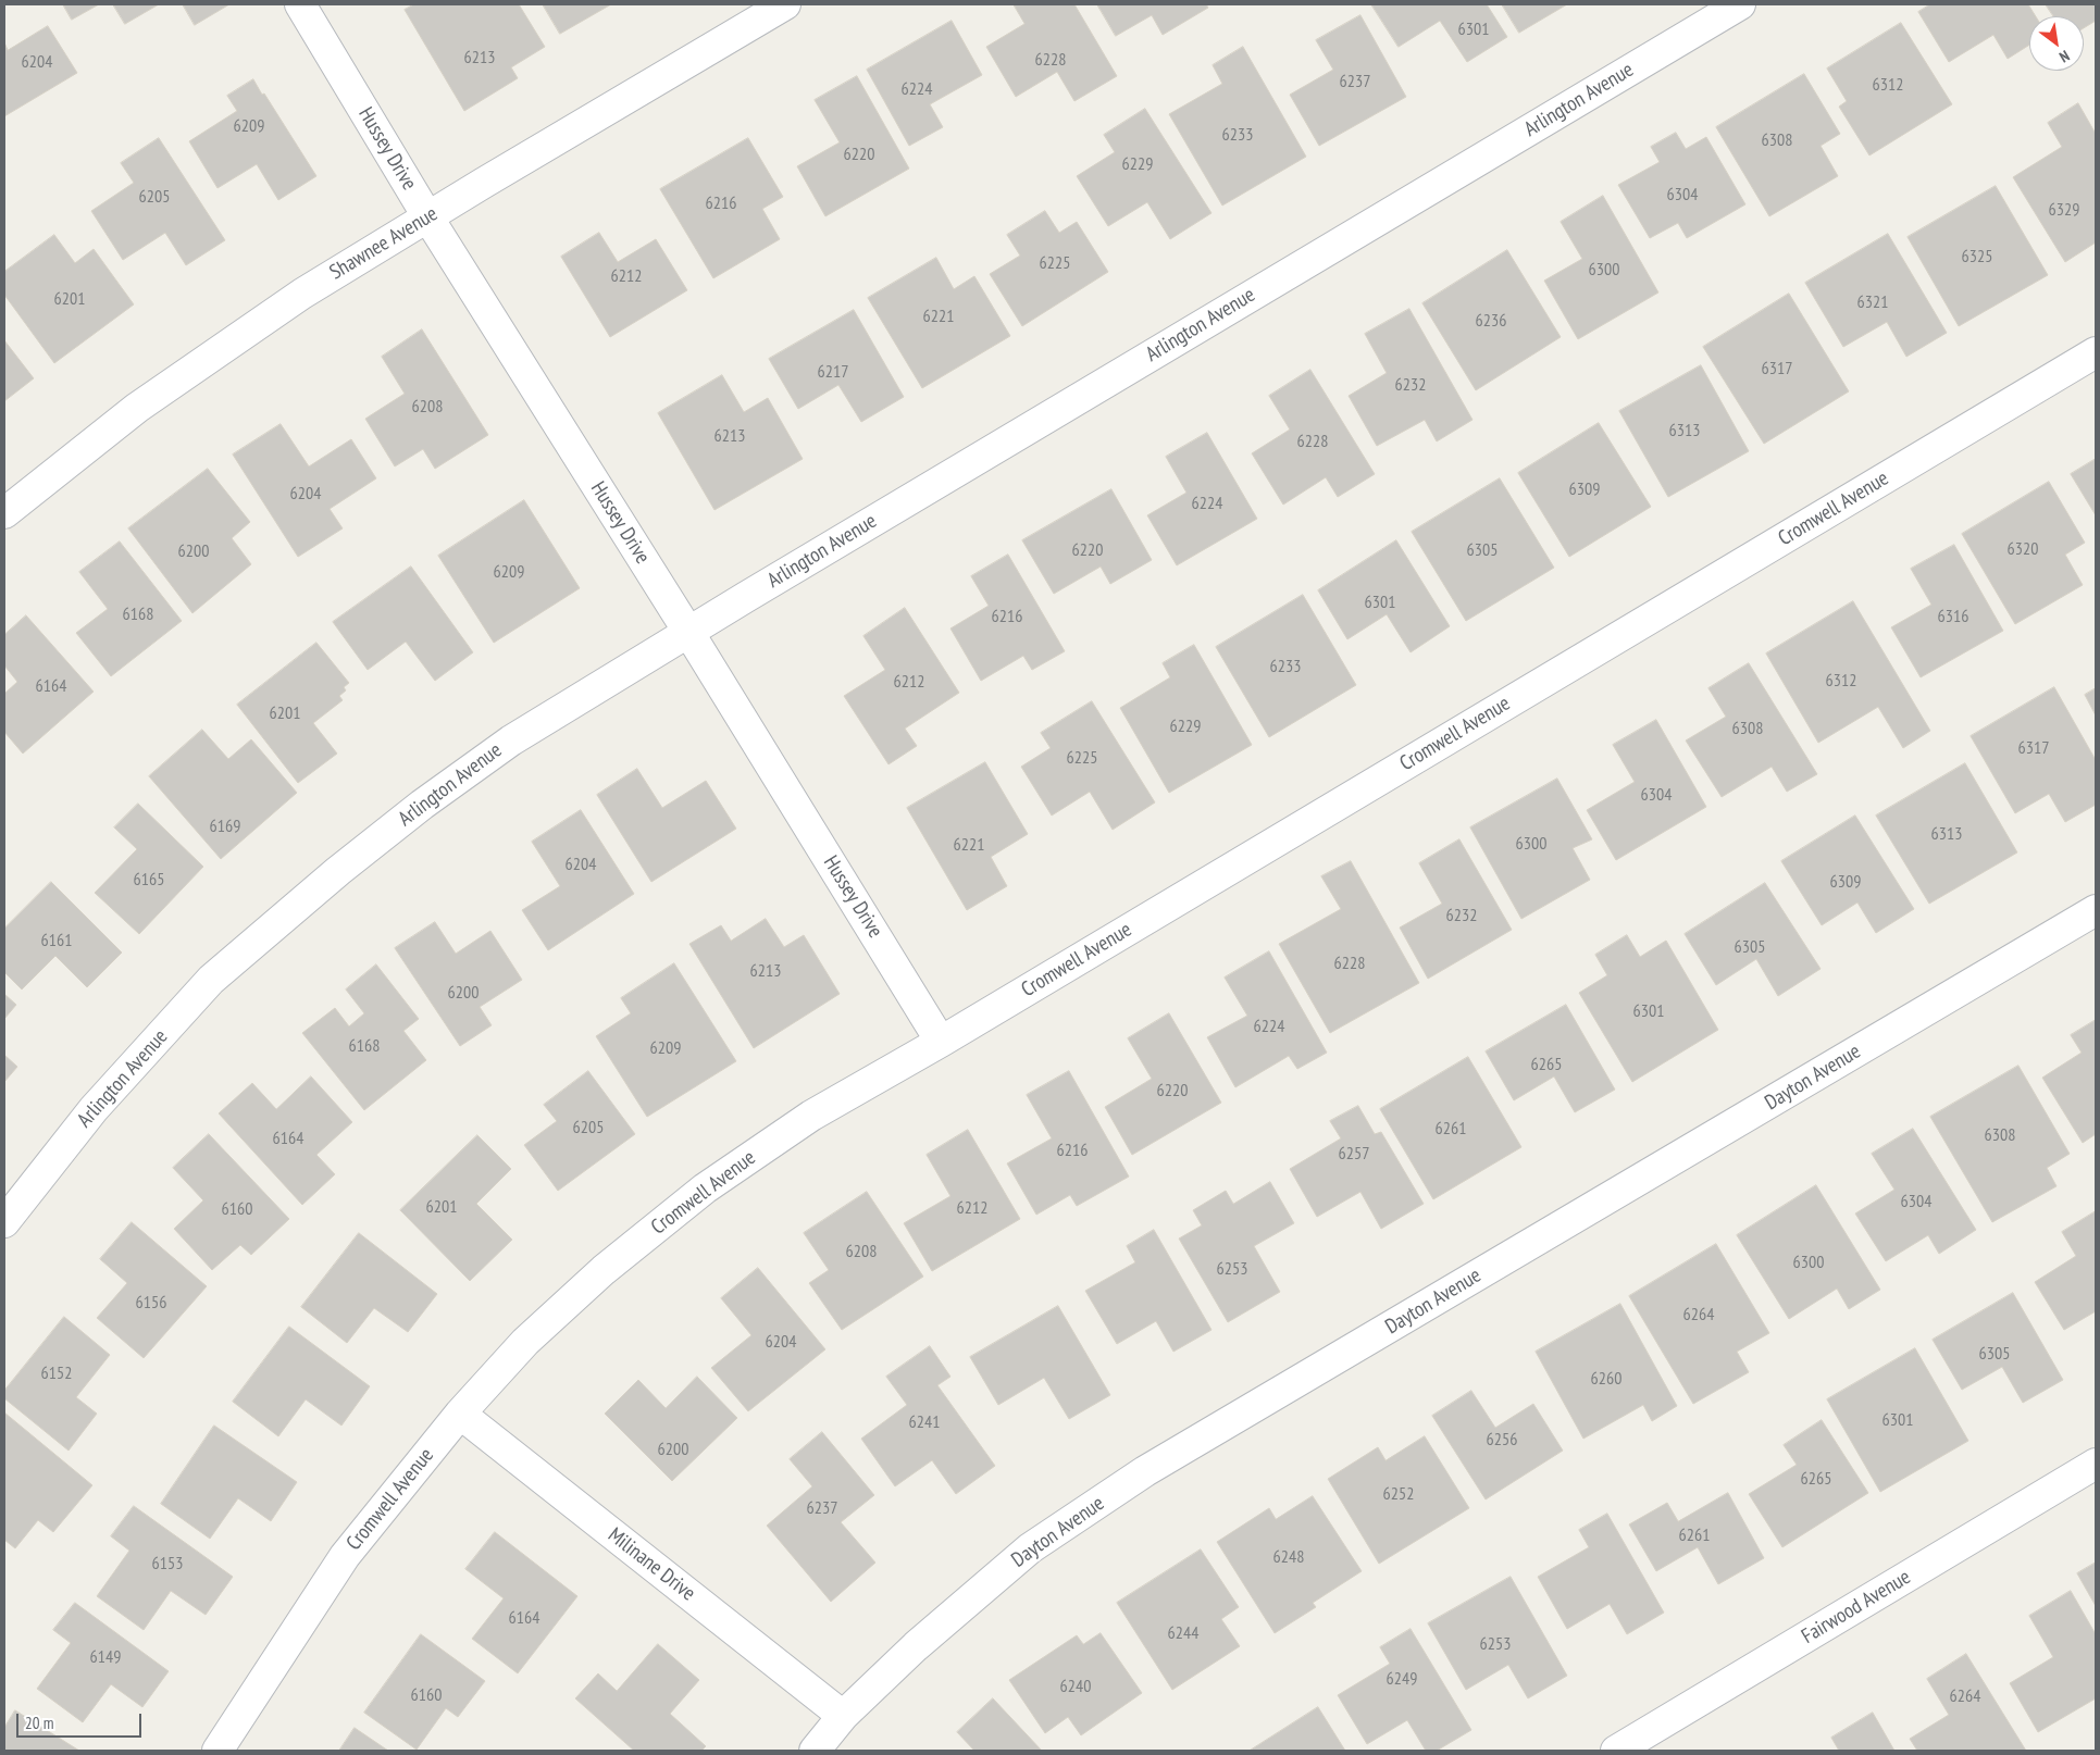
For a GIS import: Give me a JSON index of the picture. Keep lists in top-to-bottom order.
{
  "streets": {
    "street": [
      "Arlington Avenue",
      "Hussey Drive",
      "Shawnee Avenue",
      "Cromwell Avenue",
      "Dayton Avenue",
      "Milinane Drive",
      "Fairwood Avenue"
    ]
  },
  "crossings": [
    ["Arlington Avenue", "Hussey Drive"],
    ["Hussey Drive", "Shawnee Avenue"],
    ["Hussey Drive", "Cromwell Avenue"],
    ["Cromwell Avenue", "Milinane Drive"],
    ["Dayton Avenue", "Milinane Drive"]
  ],
  "house_numbers": [
    "6301",
    "6213",
    "6228",
    "6204",
    "6237",
    "6312",
    "6224",
    "6209",
    "6233",
    "6308",
    "6220",
    "6229",
    "6304",
    "6205",
    "6216",
    "6329",
    "6325",
    "6225",
    "6300",
    "6212",
    "6201",
    "6321",
    "6221",
    "6236",
    "6317",
    "6217",
    "6232",
    "6208",
    "6313",
    "6213",
    "6228",
    "6309",
    "6204",
    "6224",
    "6320",
    "6220",
    "6305",
    "6200",
    "6209",
    "6301",
    "6168",
    "6216",
    "6316",
    "6233",
    "6312",
    "6212",
    "6164",
    "6201",
    "6229",
    "6308",
    "6317",
    "6225",
    "6304",
    "6169",
    "6313",
    "6300",
    "6221",
    "6204",
    "6165",
    "6309",
    "6232",
    "6161",
    "6305",
    "6228",
    "6213",
    "6200",
    "6301",
    "6224",
    "6168",
    "6209",
    "6265",
    "6220",
    "6205",
    "6261",
    "6308",
    "6164",
    "6216",
    "6257",
    "6304",
    "6201",
    "6212",
    "6160",
    "6208",
    "6300",
    "6253",
    "6156",
    "6264",
    "6204",
    "6305",
    "6152",
    "6260",
    "6301",
    "6241",
    "6256",
    "6200",
    "6265",
    "6252",
    "6237",
    "6261",
    "6248",
    "6153",
    "6164",
    "6244",
    "6253",
    "6149",
    "6249",
    "6240",
    "6160",
    "6264"
  ],
  "scale_bar": "20 m",
  "north": "bottom right"
}
